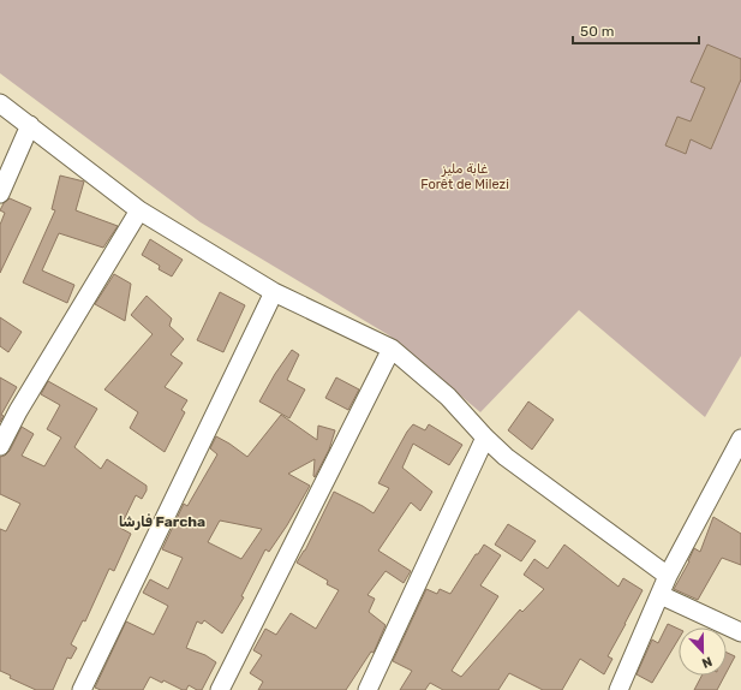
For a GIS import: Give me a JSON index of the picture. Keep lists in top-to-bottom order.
{
  "districts": ["فارشا Farcha"],
  "parks": ["غابة مليز Forêt de Milezi"],
  "scale_bar": "50 m",
  "north": "bottom"
}
